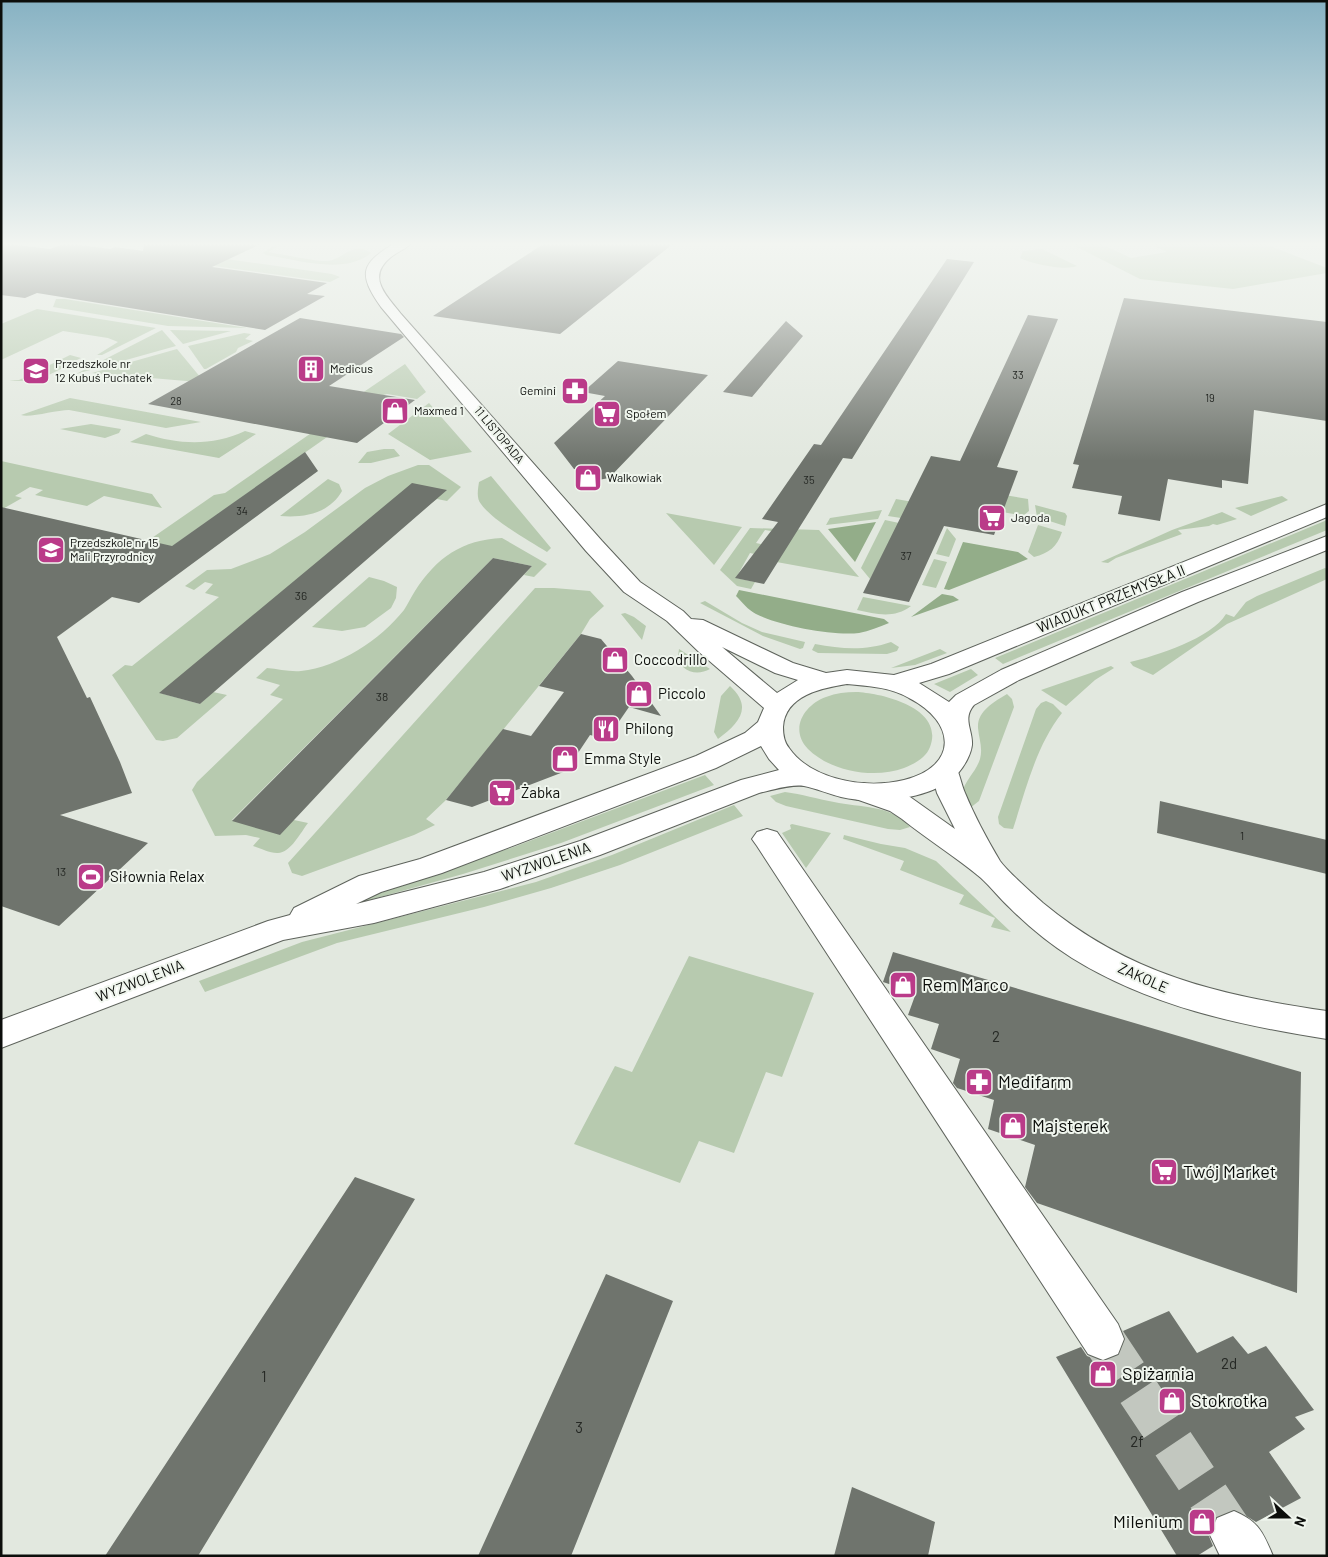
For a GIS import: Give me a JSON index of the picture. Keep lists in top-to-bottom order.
{
  "streets": {
    "main road": [
      "11 LISTOPADA",
      "WIADUKT PRZEMYSŁA II",
      "WYZWOLENIA",
      "ZAKOLE"
    ]
  },
  "crossings": [
    ["11 LISTOPADA", "WIADUKT PRZEMYSŁA II"],
    ["11 LISTOPADA", "WYZWOLENIA"],
    ["11 LISTOPADA", "ZAKOLE"],
    ["WIADUKT PRZEMYSŁA II", "WYZWOLENIA"],
    ["WIADUKT PRZEMYSŁA II", "ZAKOLE"],
    ["WYZWOLENIA", "ZAKOLE"]
  ],
  "places": {
    "building": ["Medicus"],
    "school or university": ["Przedszkole nr 12 Kubuś Puchatek", "Przedszkole nr 15 Mali Przyrodnicy"],
    "pharmacy": ["Gemini", "Medifarm"],
    "shop": [
      "Maxmed 1",
      "Walkowiak",
      "Coccodrillo",
      "Piccolo",
      "Emma Style",
      "Rem Marco",
      "Majsterek",
      "Spiżarnia",
      "Stokrotka",
      "Milenium"
    ],
    "supermarket": [
      "Społem",
      "Jagoda",
      "Żabka",
      "Twój Market"
    ],
    "restaurant": ["Philong"],
    "sports": ["Siłownia Relax"]
  },
  "house_numbers": [
    "33",
    "19",
    "28",
    "35",
    "34",
    "37",
    "36",
    "38",
    "1",
    "13",
    "2",
    "2d",
    "1",
    "3",
    "2f"
  ],
  "north": "right"
}
